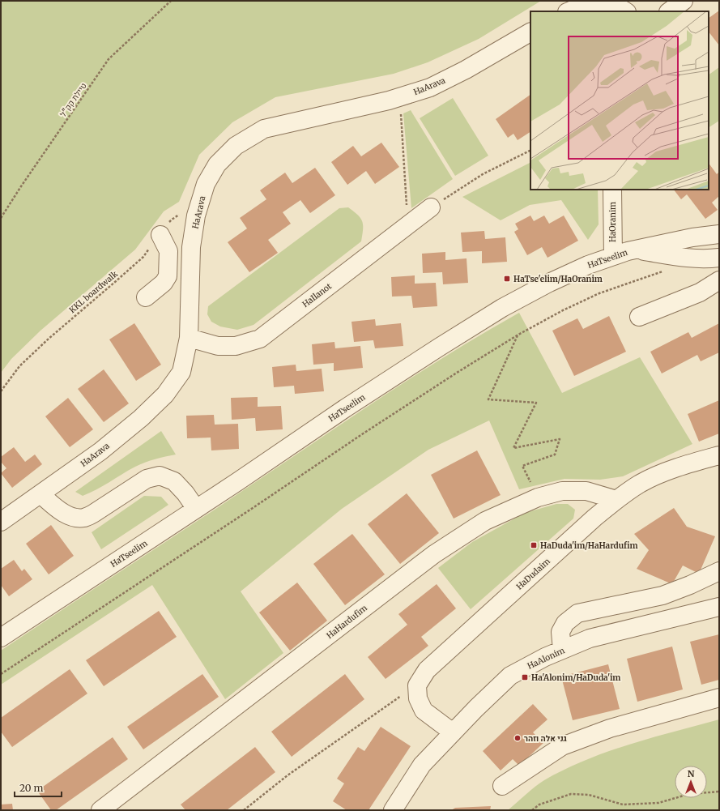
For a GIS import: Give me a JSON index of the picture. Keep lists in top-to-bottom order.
{
  "streets": {
    "street": [
      "HaArava",
      "HaOranim",
      "HaTseelim",
      "HaIlanot",
      "HaDudaim",
      "HaHardufim",
      "HaAlonim"
    ],
    "path": ["טיילת קק\"ל", "KKL boardwalk"]
  },
  "crossings": [
    ["HaArava", "KKL boardwalk"],
    ["HaArava", "HaIlanot"],
    ["HaOranim", "HaTseelim"],
    ["HaDudaim", "HaHardufim"]
  ],
  "places": {
    "transit": ["HaTse'elim/HaOranim", "HaDuda'im/HaHardufim", "Ha'Alonim/HaDuda'im"],
    "other": ["גני אלה וזהר"]
  },
  "scale_bar": "20 m",
  "north": "top"
}
